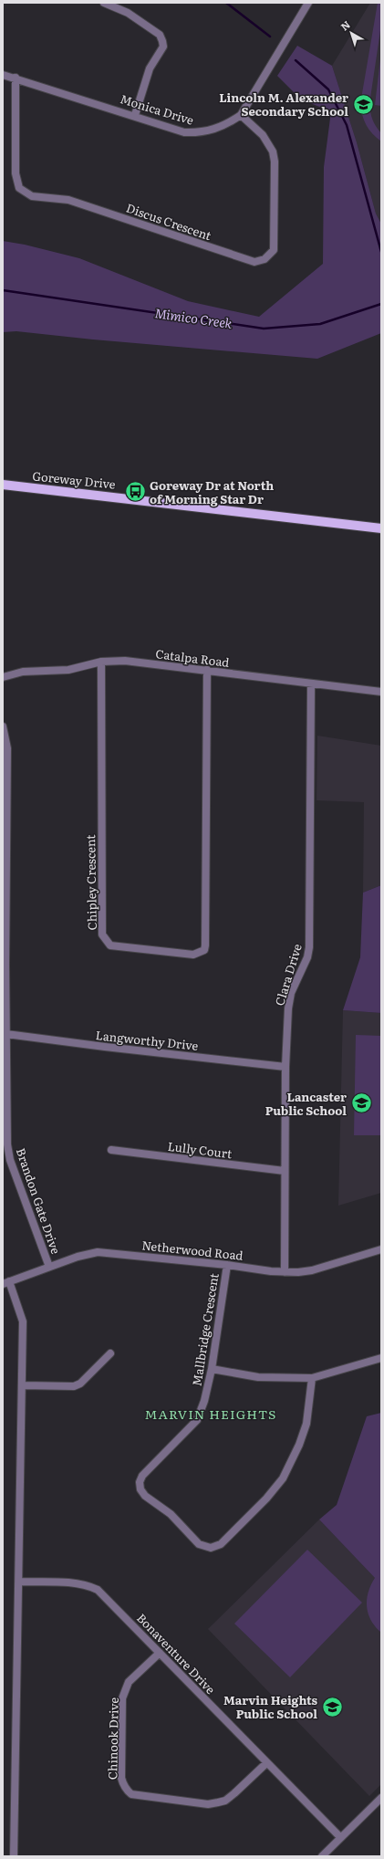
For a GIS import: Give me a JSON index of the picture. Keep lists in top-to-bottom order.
{
  "streets": {
    "main road": ["Goreway Drive"],
    "street": [
      "Monica Drive",
      "Discus Crescent",
      "Catalpa Road",
      "Chipley Crescent",
      "Clara Drive",
      "Langworthy Drive",
      "Lully Court",
      "Brandon Gate Drive",
      "Netherwood Road",
      "Mallbridge Crescent",
      "Bonaventure Drive",
      "Chinook Drive"
    ]
  },
  "crossings": [
    ["Monica Drive", "Discus Crescent"],
    ["Catalpa Road", "Chipley Crescent"],
    ["Catalpa Road", "Clara Drive"],
    ["Clara Drive", "Langworthy Drive"],
    ["Clara Drive", "Lully Court"],
    ["Clara Drive", "Netherwood Road"],
    ["Langworthy Drive", "Brandon Gate Drive"],
    ["Brandon Gate Drive", "Netherwood Road"],
    ["Netherwood Road", "Mallbridge Crescent"],
    ["Bonaventure Drive", "Chinook Drive"]
  ],
  "districts": ["MARVIN HEIGHTS"],
  "water": ["Mimico Creek"],
  "places": {
    "school or university": ["Lincoln M. Alexander Secondary School", "Lancaster Public School", "Marvin Heights Public School"],
    "bus stop": ["Goreway Dr at North of Morning Star Dr"]
  },
  "north": "top left"
}
